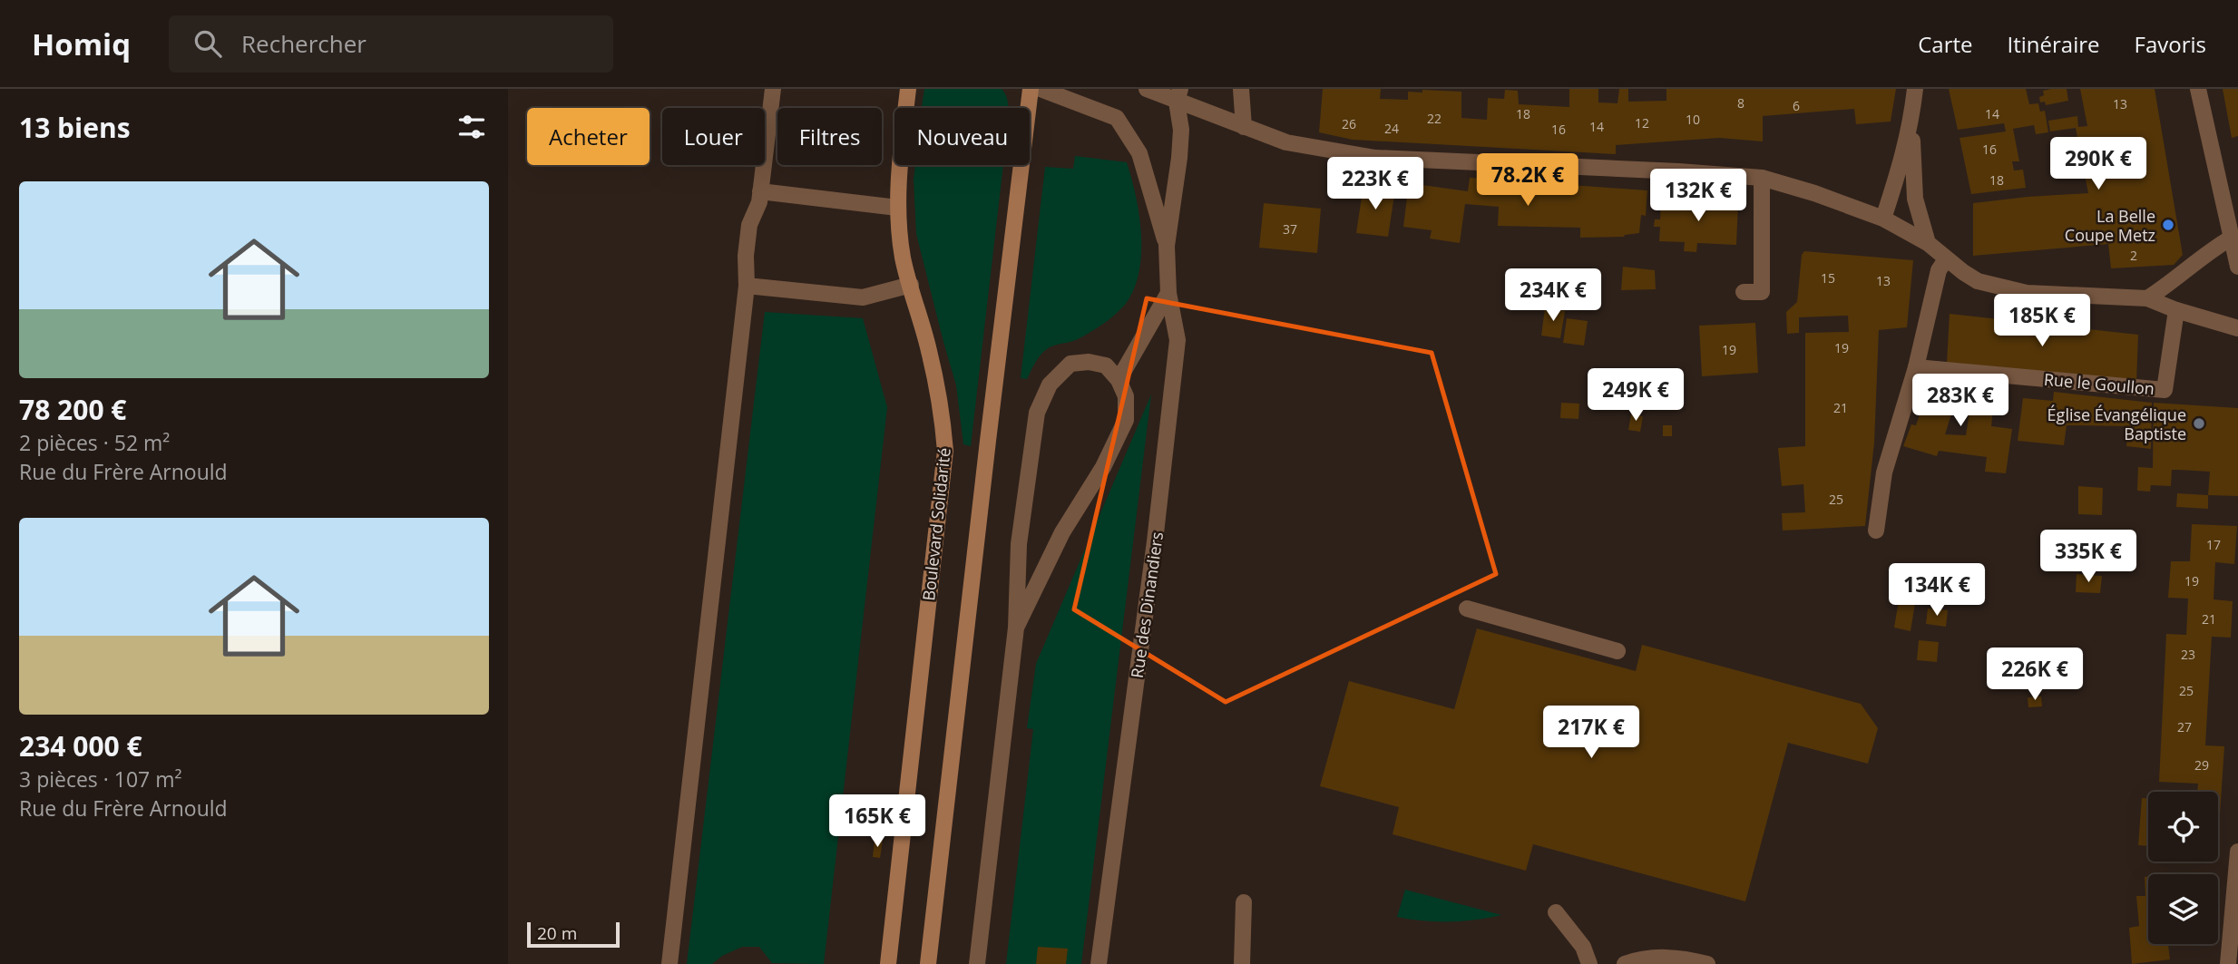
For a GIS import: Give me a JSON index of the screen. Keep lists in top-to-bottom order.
{
  "streets": {
    "main road": ["Boulevard Solidarité"],
    "street": ["Rue le Goullon", "Rue des Dinandiers"]
  },
  "places": ["La Belle Coupe Metz", "Église Évangélique Baptiste"],
  "house_numbers": [
    "8",
    "13",
    "6",
    "18",
    "14",
    "22",
    "10",
    "12",
    "26",
    "14",
    "24",
    "16",
    "16",
    "18",
    "37",
    "2",
    "15",
    "13",
    "19",
    "19",
    "21",
    "25",
    "17",
    "19",
    "21",
    "23",
    "25",
    "27",
    "29"
  ],
  "scale_bar": "20 m",
  "page": {
    "header": "Homiq",
    "search": "Rechercher",
    "nav": ["Carte", "Itinéraire", "Favoris"],
    "heading": "13 biens",
    "chip": [
      "Acheter",
      "Louer",
      "Filtres",
      "Nouveau"
    ],
    "price": [
      "290K €",
      "78.2K €",
      "223K €",
      "132K €",
      "234K €",
      "185K €",
      "249K €",
      "283K €",
      "335K €",
      "134K €",
      "226K €",
      "217K €",
      "165K €"
    ],
    "list": [
      {
        "name": "78 200 €",
        "note": "2 pièces · 52 m² · Rue du Frère Arnould"
      },
      {
        "name": "234 000 €",
        "note": "3 pièces · 107 m² · Rue du Frère Arnould"
      }
    ],
    "scale": "20 m"
  }
}
